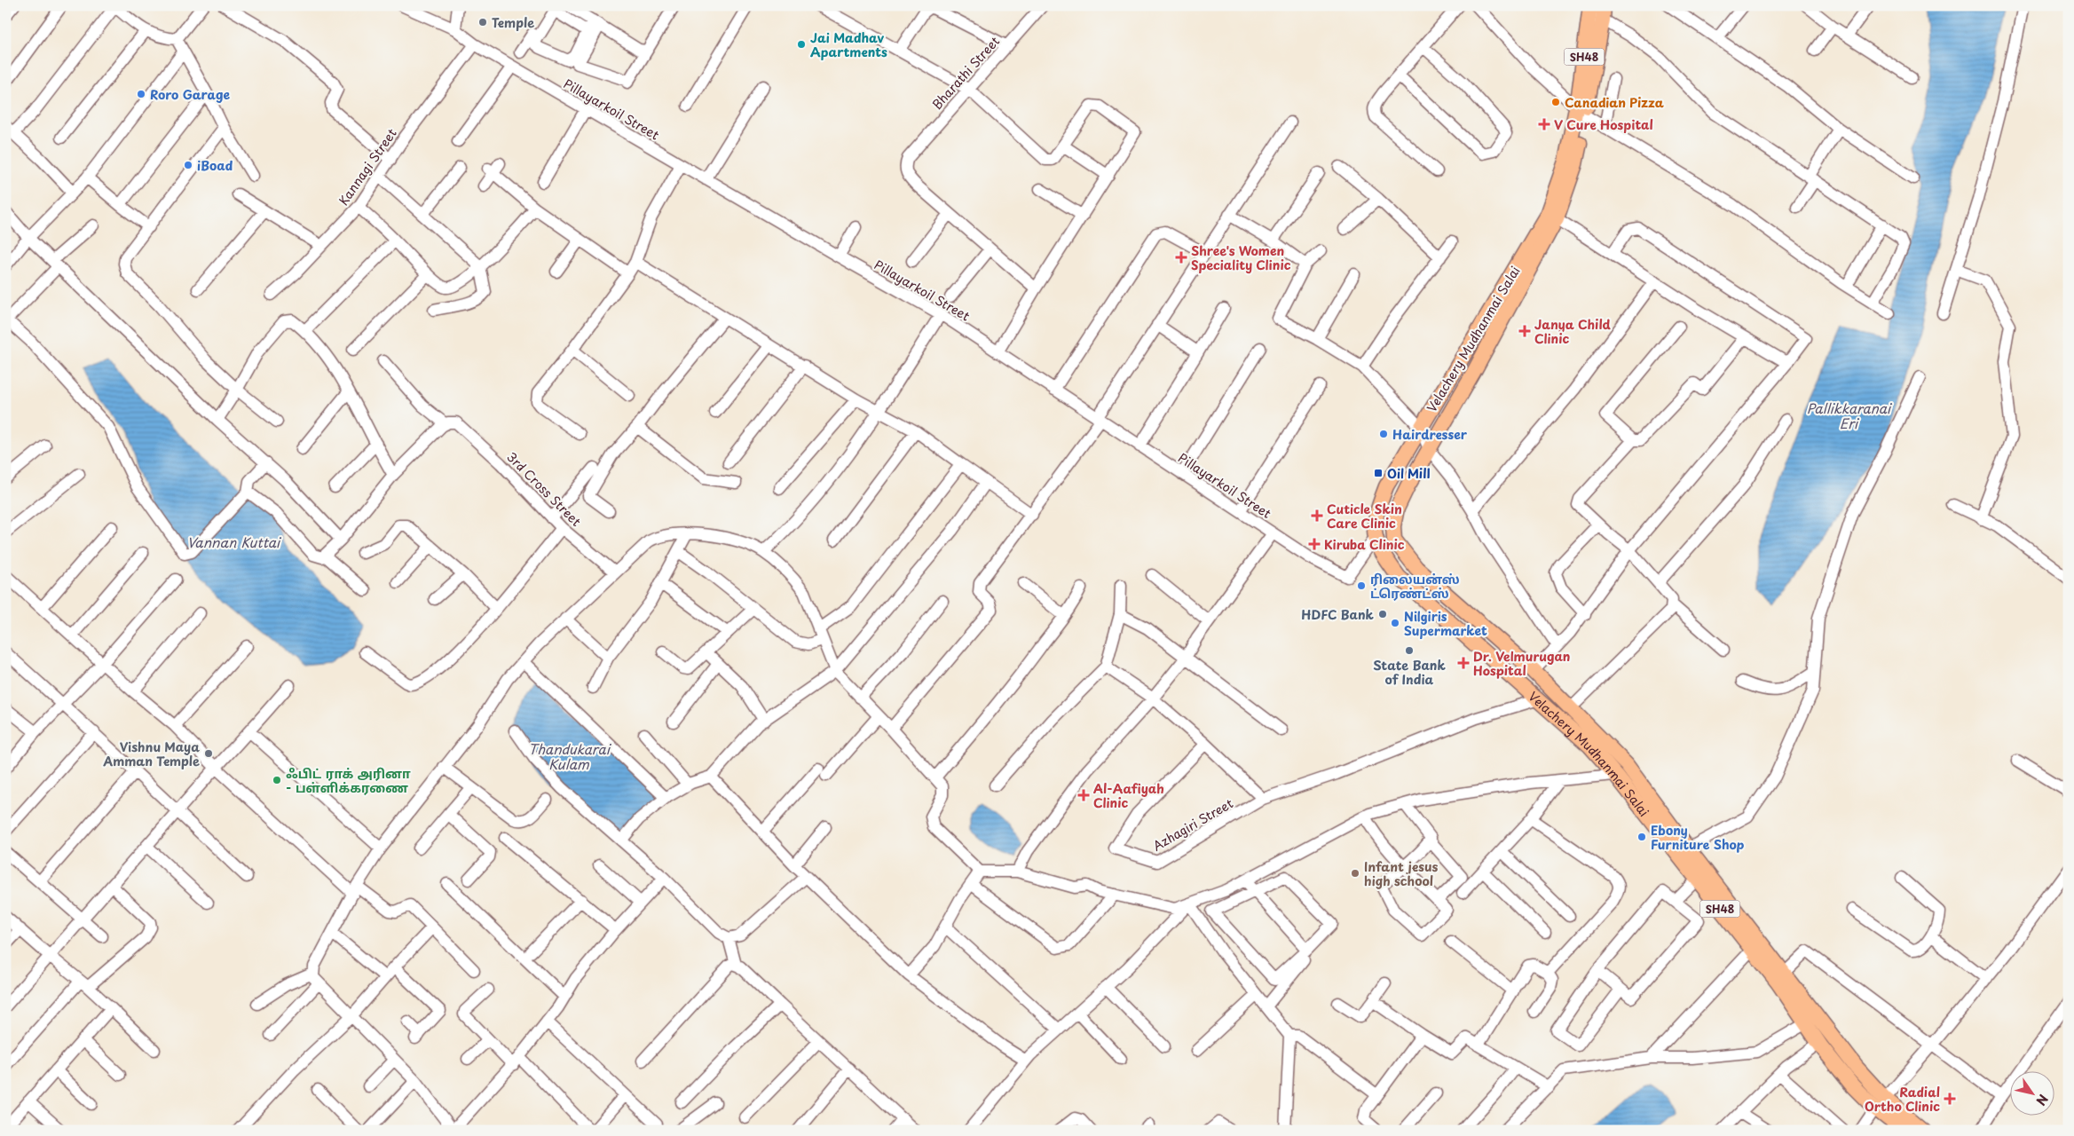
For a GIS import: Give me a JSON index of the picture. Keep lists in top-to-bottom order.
{
  "streets": {
    "main road": ["SH48", "Velachery Mudhanmai Salai"],
    "street": [
      "Bharathi Street",
      "Pillayarkoil Street",
      "Kannagi Street",
      "3rd Cross Street",
      "Azhagiri Street"
    ]
  },
  "crossings": [
    ["Pillayarkoil Street", "Kannagi Street"],
    ["Pillayarkoil Street", "Velachery Mudhanmai Salai"],
    ["Velachery Mudhanmai Salai", "Azhagiri Street"]
  ],
  "water": ["Pallikkaranai Eri", "Vannan Kuttai", "Thandukarai Kulam"],
  "places": {
    "other": [
      "Temple",
      "Jai Madhav Apartments",
      "Roro Garage",
      "Canadian Pizza",
      "iBoad",
      "Hairdresser",
      "ரிலையன்ஸ் ட்ரெண்ட்ஸ்",
      "HDFC Bank",
      "Nilgiris Supermarket",
      "State Bank of India",
      "Vishnu Maya Amman Temple",
      "ஃபிட் ராக் அரினா - பள்ளிக்கரணை",
      "Ebony Furniture Shop",
      "Infant jesus high school"
    ],
    "health": [
      "V Cure Hospital",
      "Shree's Women Speciality Clinic",
      "Janya Child Clinic",
      "Cuticle Skin Care Clinic",
      "Kiruba Clinic",
      "Dr. Velmurugan Hospital",
      "Al-Aafiyah Clinic",
      "Radial Ortho Clinic"
    ],
    "transit": ["Oil Mill"]
  },
  "north": "bottom right"
}
